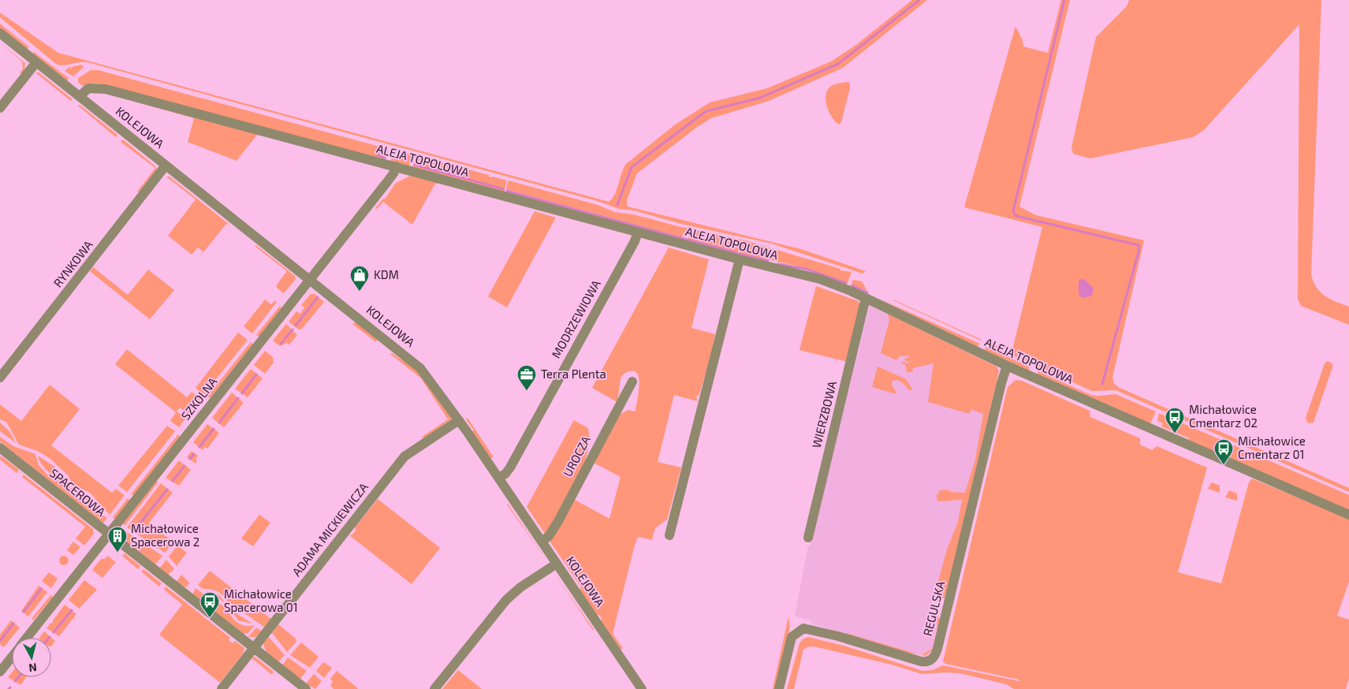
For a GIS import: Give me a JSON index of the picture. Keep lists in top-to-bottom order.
{
  "streets": {
    "street": [
      "KOLEJOWA",
      "ALEJA TOPOLOWA",
      "RYNKOWA",
      "MODRZEWIOWA",
      "SZKOLNA",
      "WIERZBOWA",
      "UROCZA",
      "SPACEROWA",
      "ADAMA MICKIEWICZA",
      "REGULSKA"
    ]
  },
  "crossings": [
    ["KOLEJOWA", "ALEJA TOPOLOWA"],
    ["KOLEJOWA", "RYNKOWA"],
    ["KOLEJOWA", "MODRZEWIOWA"],
    ["KOLEJOWA", "SZKOLNA"],
    ["KOLEJOWA", "UROCZA"],
    ["KOLEJOWA", "ADAMA MICKIEWICZA"],
    ["ALEJA TOPOLOWA", "MODRZEWIOWA"],
    ["ALEJA TOPOLOWA", "SZKOLNA"],
    ["ALEJA TOPOLOWA", "WIERZBOWA"],
    ["ALEJA TOPOLOWA", "REGULSKA"],
    ["SZKOLNA", "SPACEROWA"],
    ["SPACEROWA", "ADAMA MICKIEWICZA"]
  ],
  "places": {
    "shop": ["KDM"],
    "office": ["Terra Plenta"],
    "bus stop": ["Michałowice Cmentarz 02", "Michałowice Cmentarz 01", "Michałowice Spacerowa 01"],
    "building": ["Michałowice Spacerowa 2"]
  },
  "north": "bottom"
}
